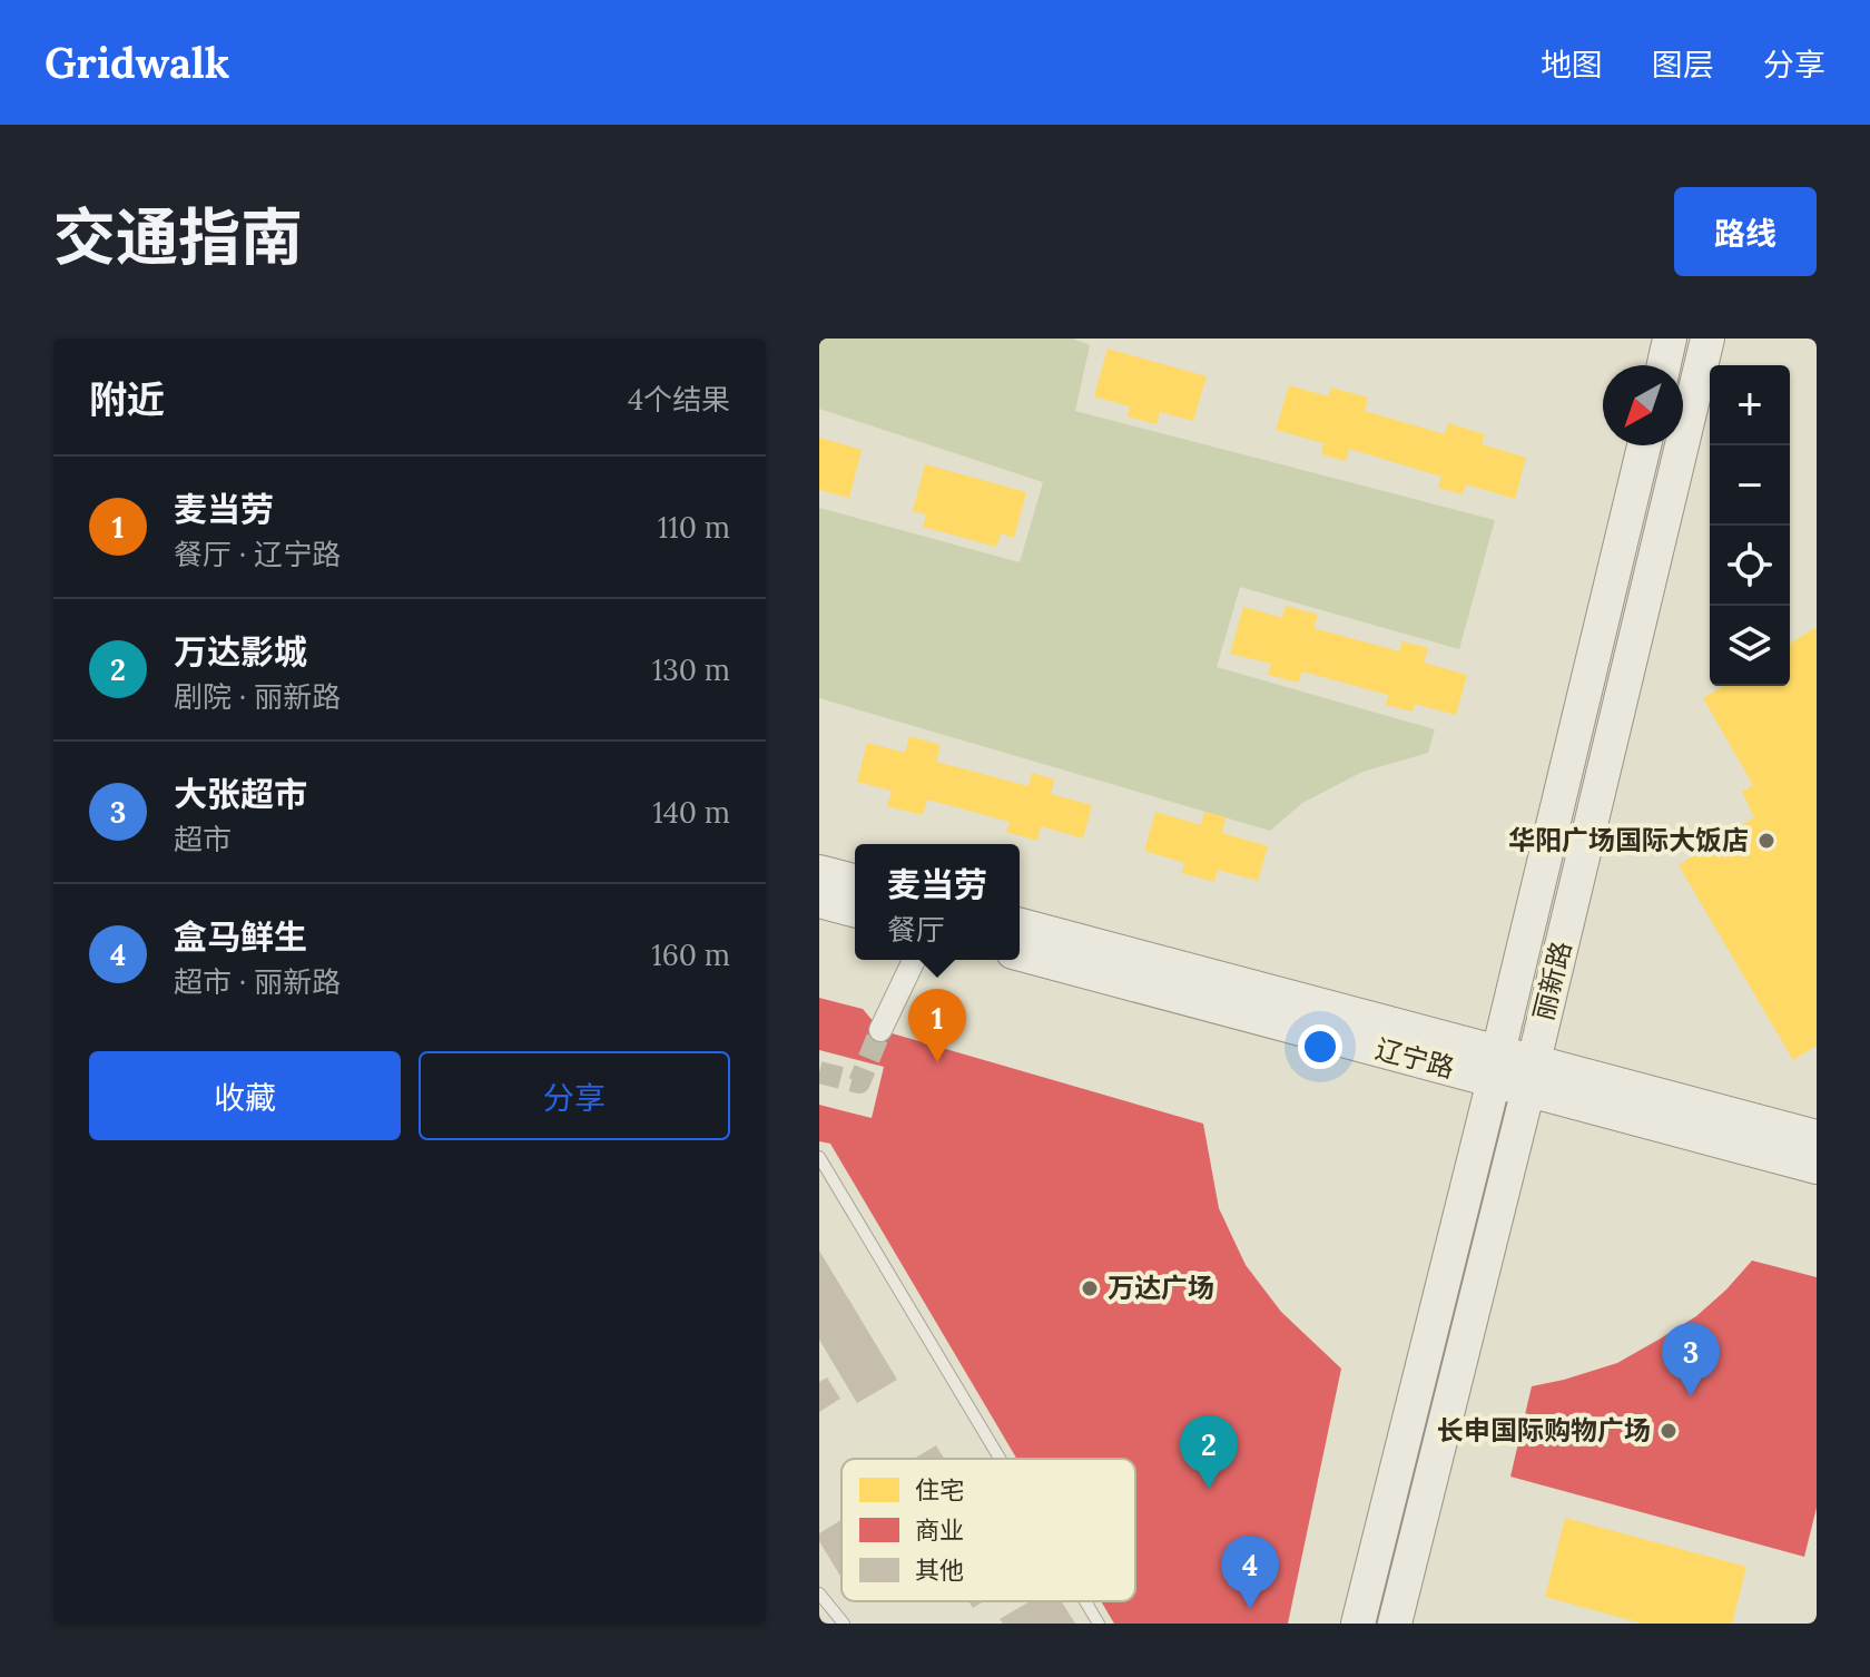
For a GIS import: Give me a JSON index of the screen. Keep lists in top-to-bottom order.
{
  "streets": {
    "main road": ["丽新路", "辽宁路"]
  },
  "crossings": [
    ["丽新路", "辽宁路"]
  ],
  "places": ["华阳广场国际大饭店", "万达广场", "长申国际购物广场"],
  "legend": ["住宅", "商业", "其他"],
  "north": "bottom left",
  "page": {
    "header": "Gridwalk",
    "nav": ["地图", "图层", "分享"],
    "title": "交通指南",
    "buttons": [
      "路线",
      ["收藏", "分享"]
    ],
    "heading": ["附近", "4个结果"],
    "map_buttons": ["+", "−"],
    "list": [
      {
        "mark": "1",
        "name": "麦当劳",
        "note": "餐厅 · 辽宁路",
        "value": "110 m"
      },
      {
        "mark": "2",
        "name": "万达影城",
        "note": "剧院 · 丽新路",
        "value": "130 m"
      },
      {
        "mark": "3",
        "name": "大张超市",
        "note": "超市",
        "value": "140 m"
      },
      {
        "mark": "4",
        "name": "盒马鲜生",
        "note": "超市 · 丽新路",
        "value": "160 m"
      }
    ],
    "popup": ["麦当劳", "餐厅"],
    "pins": [
      "1",
      "3",
      "2",
      "4"
    ]
  }
}
